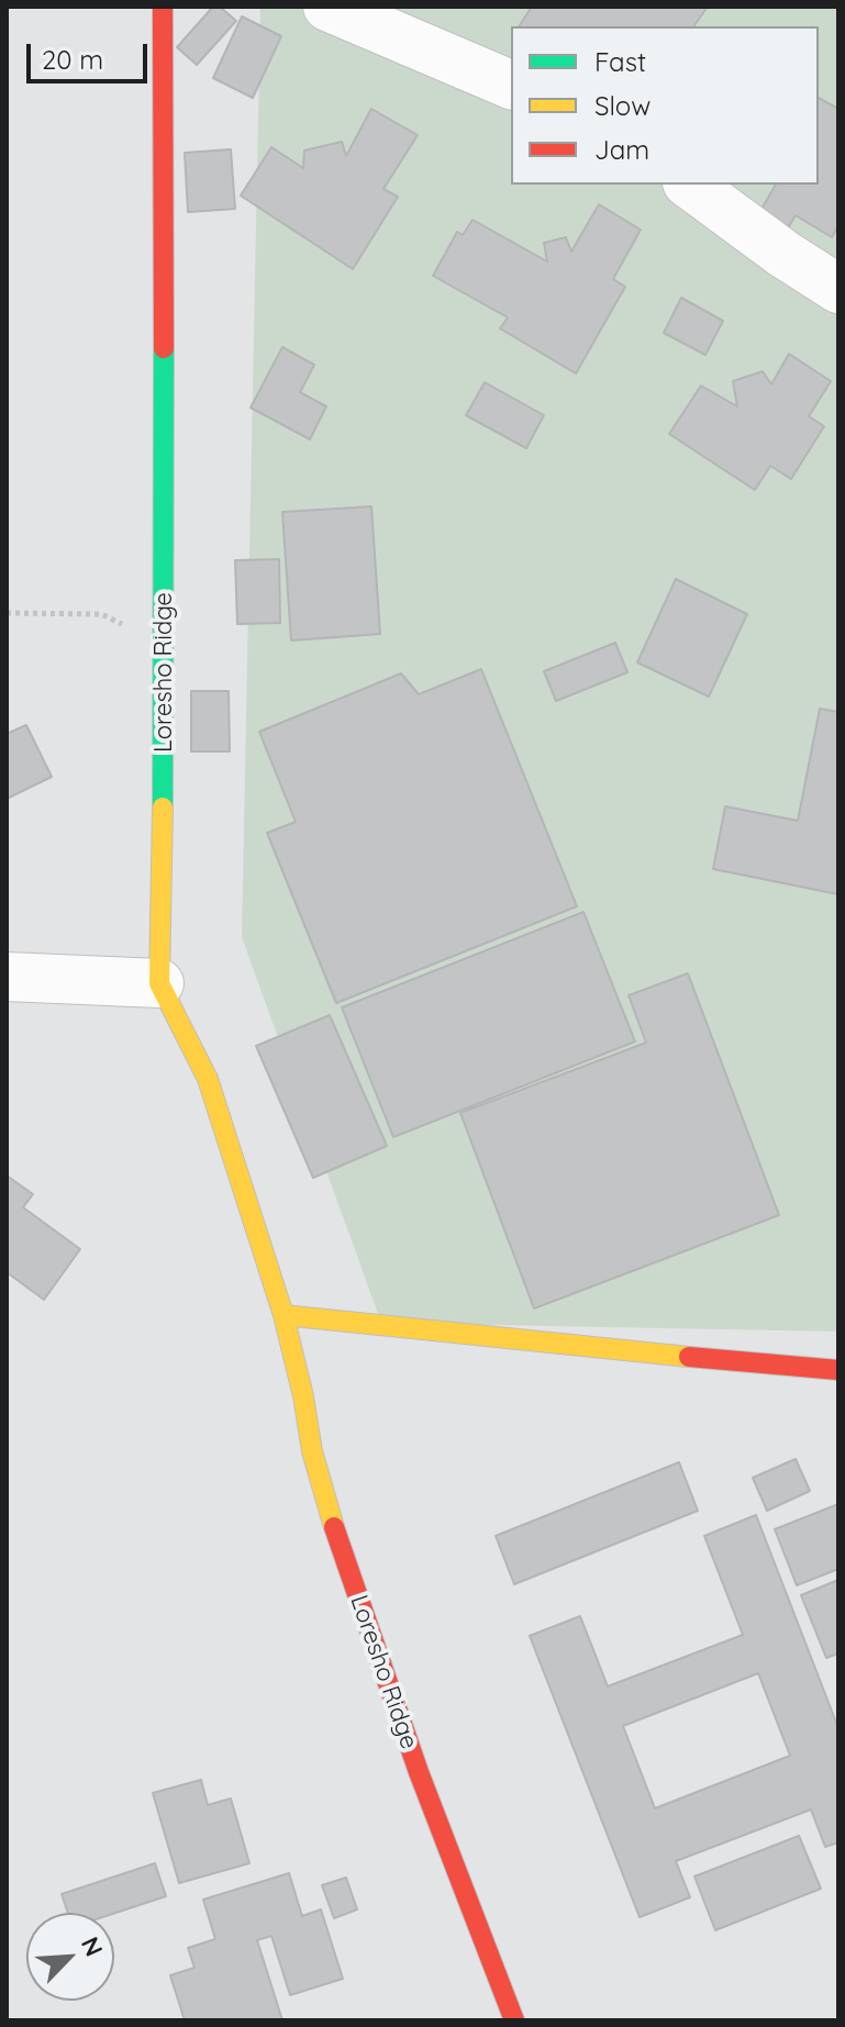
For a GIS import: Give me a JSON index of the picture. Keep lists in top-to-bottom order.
{
  "streets": {
    "street": ["Loresho Ridge"]
  },
  "legend": ["Fast", "Slow", "Jam"],
  "scale_bar": "20 m",
  "north": "top right"
}
